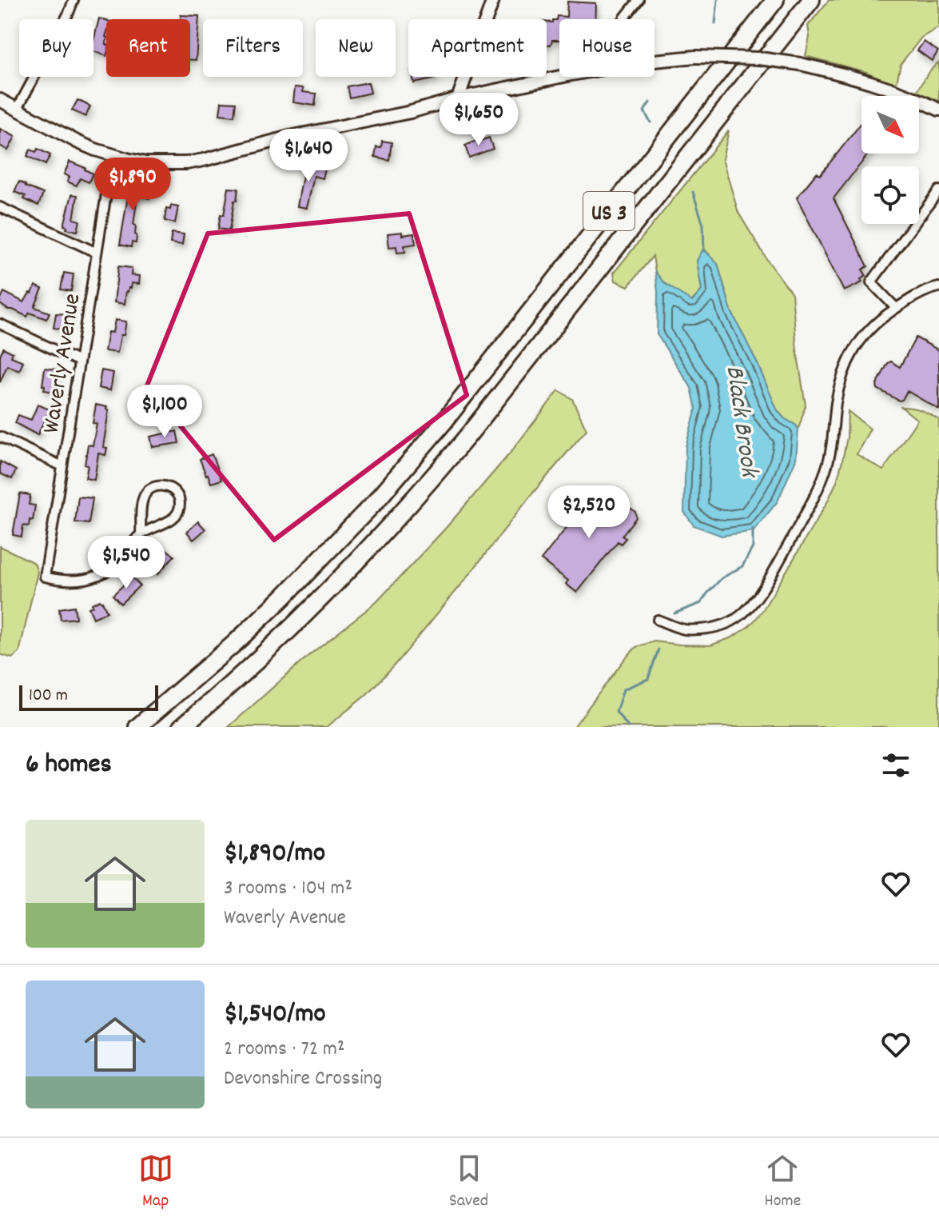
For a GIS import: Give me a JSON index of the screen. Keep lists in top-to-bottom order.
{
  "streets": {
    "highway": ["US 3"],
    "street": ["Waverly Avenue"]
  },
  "water": ["Black Brook"],
  "scale_bar": "100 m",
  "north": "bottom right",
  "page": {
    "chip": [
      "Buy",
      "Rent",
      "Filters",
      "New",
      "Apartment",
      "House"
    ],
    "price": [
      "$1,650",
      "$1,640",
      "$1,890",
      "$1,100",
      "$2,520",
      "$1,540"
    ],
    "scale": "100 m",
    "heading": "6 homes",
    "list": [
      {
        "name": "$1,890/mo",
        "note": "3 rooms · 104 m² · Waverly Avenue"
      },
      {
        "name": "$1,540/mo",
        "note": "2 rooms · 72 m² · Devonshire Crossing"
      }
    ],
    "tabs": ["Map", "Saved", "Home"]
  }
}
